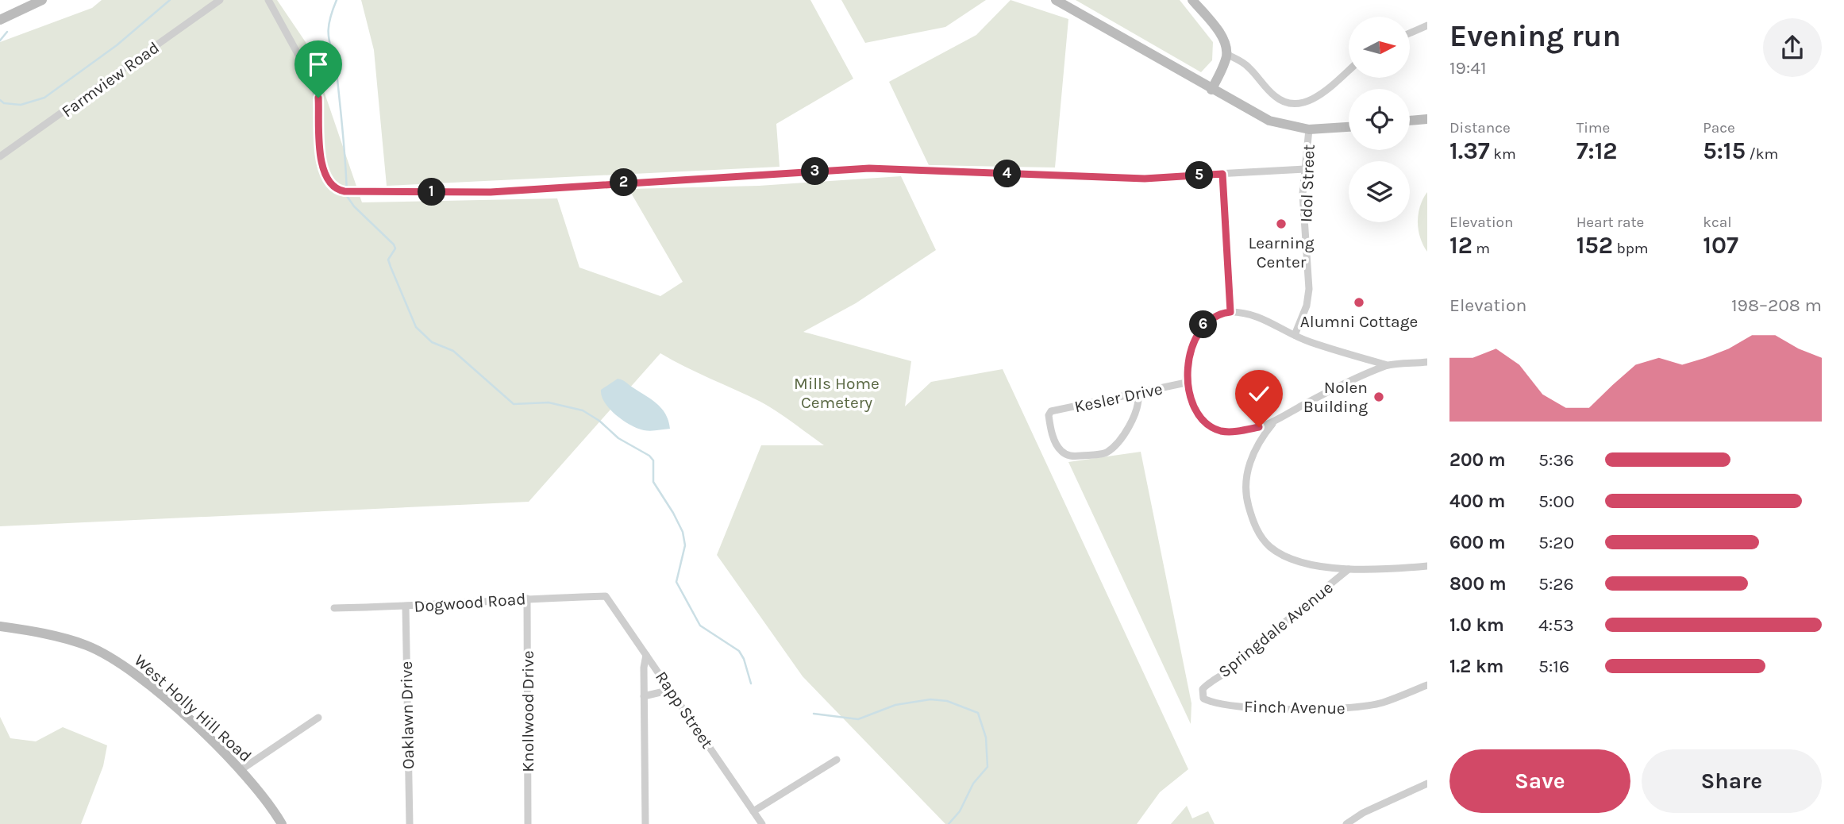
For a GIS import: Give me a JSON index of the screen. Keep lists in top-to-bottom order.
{
  "streets": {
    "street": [
      "Farmview Road",
      "Idol Street",
      "Kesler Drive",
      "Dogwood Road",
      "Springdale Avenue",
      "Finch Avenue",
      "West Holly Hill Road",
      "Rapp Street",
      "Knollwood Drive",
      "Oaklawn Drive"
    ]
  },
  "crossings": [
    ["Dogwood Road", "Rapp Street"],
    ["Dogwood Road", "Knollwood Drive"],
    ["Dogwood Road", "Oaklawn Drive"],
    ["Springdale Avenue", "Finch Avenue"]
  ],
  "parks": ["Mills Home Cemetery"],
  "places": ["Learning Center", "Alumni Cottage", "Nolen Building"],
  "north": "right",
  "page": {
    "heading": ["Evening run", "19:41"],
    "stats": [
      ["Distance", "1.37 km"],
      ["Time", "7:12"],
      ["Pace", "5:15 /km"],
      ["Elevation", "12 m"],
      ["Heart rate", "152 bpm"],
      ["kcal", "107"]
    ],
    "pins": [
      "3",
      "4",
      "5",
      "2",
      "1",
      "6"
    ],
    "chart": ["Elevation", "198–208 m"],
    "list": [
      {
        "name": "200 m",
        "note": "5:36"
      },
      {
        "name": "400 m",
        "note": "5:00"
      },
      {
        "name": "600 m",
        "note": "5:20"
      },
      {
        "name": "800 m",
        "note": "5:26"
      },
      {
        "name": "1.0 km",
        "note": "4:53"
      },
      {
        "name": "1.2 km",
        "note": "5:16"
      }
    ],
    "buttons": ["Save", "Share"]
  }
}
